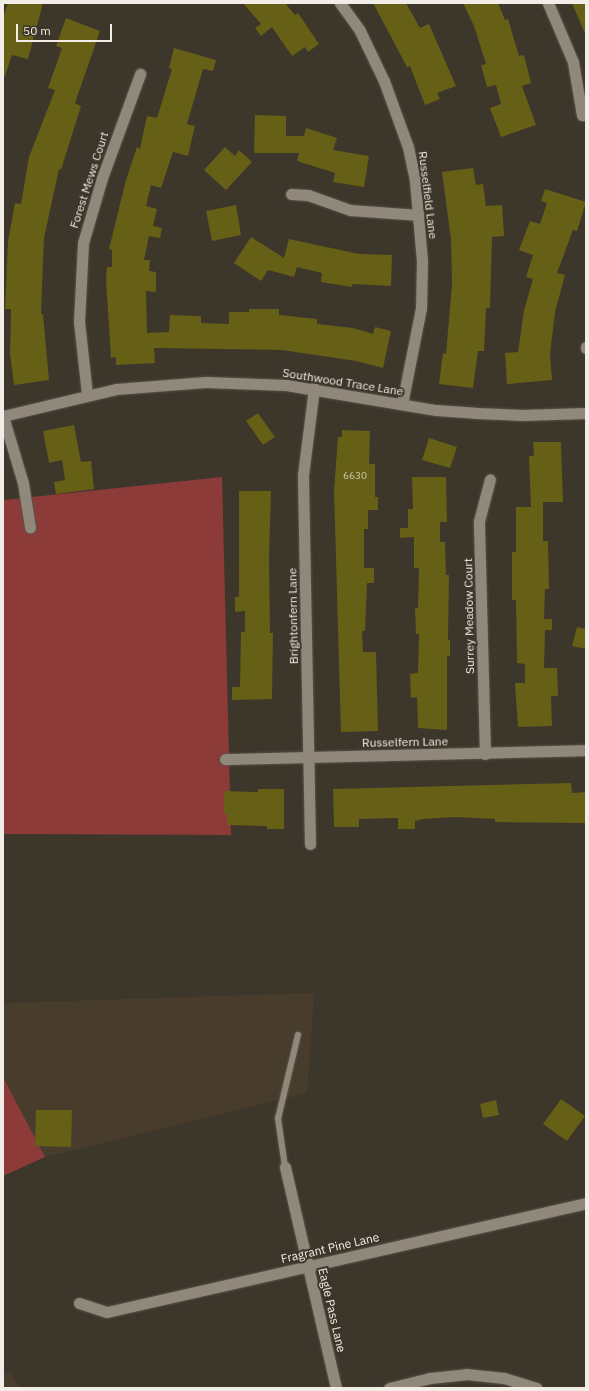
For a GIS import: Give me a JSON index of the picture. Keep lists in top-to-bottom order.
{
  "streets": {
    "street": [
      "Forest Mews Court",
      "Russelfield Lane",
      "Southwood Trace Lane",
      "Brightonfern Lane",
      "Surrey Meadow Court",
      "Russelfern Lane",
      "Fragrant Pine Lane",
      "Eagle Pass Lane"
    ]
  },
  "crossings": [
    ["Forest Mews Court", "Southwood Trace Lane"],
    ["Russelfield Lane", "Southwood Trace Lane"],
    ["Southwood Trace Lane", "Brightonfern Lane"],
    ["Brightonfern Lane", "Russelfern Lane"],
    ["Surrey Meadow Court", "Russelfern Lane"],
    ["Fragrant Pine Lane", "Eagle Pass Lane"]
  ],
  "house_numbers": ["6630"],
  "scale_bar": "50 m"
}
